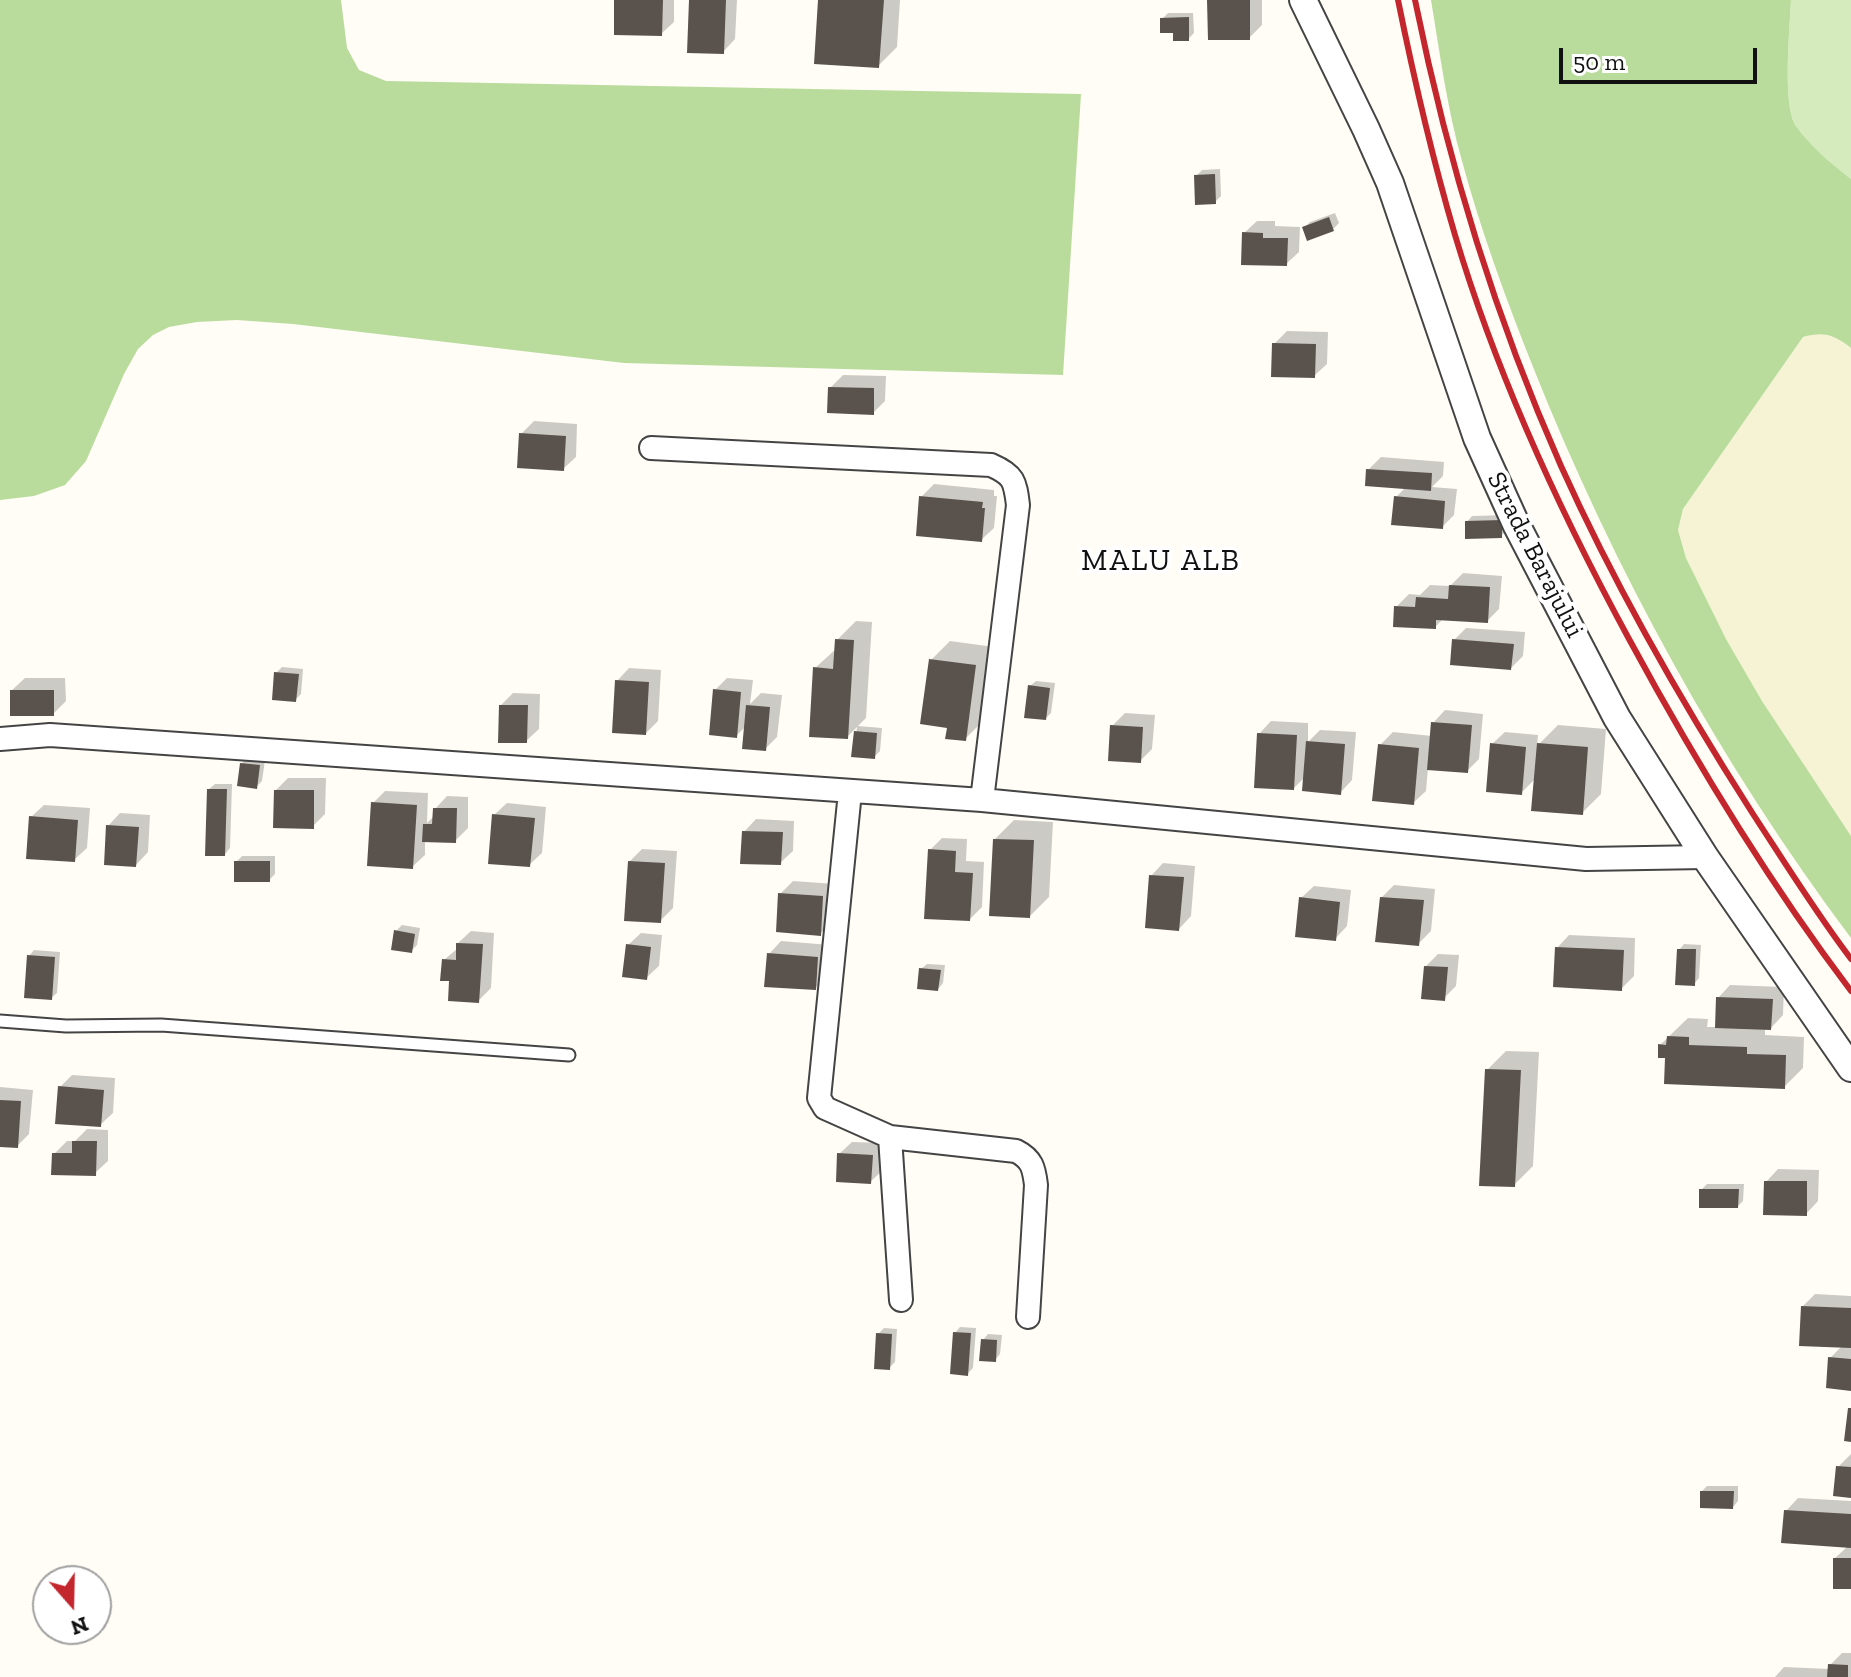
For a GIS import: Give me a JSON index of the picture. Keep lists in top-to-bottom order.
{
  "streets": {
    "street": ["Strada Barajului"]
  },
  "districts": ["MALU ALB"],
  "scale_bar": "50 m",
  "north": "bottom"
}
